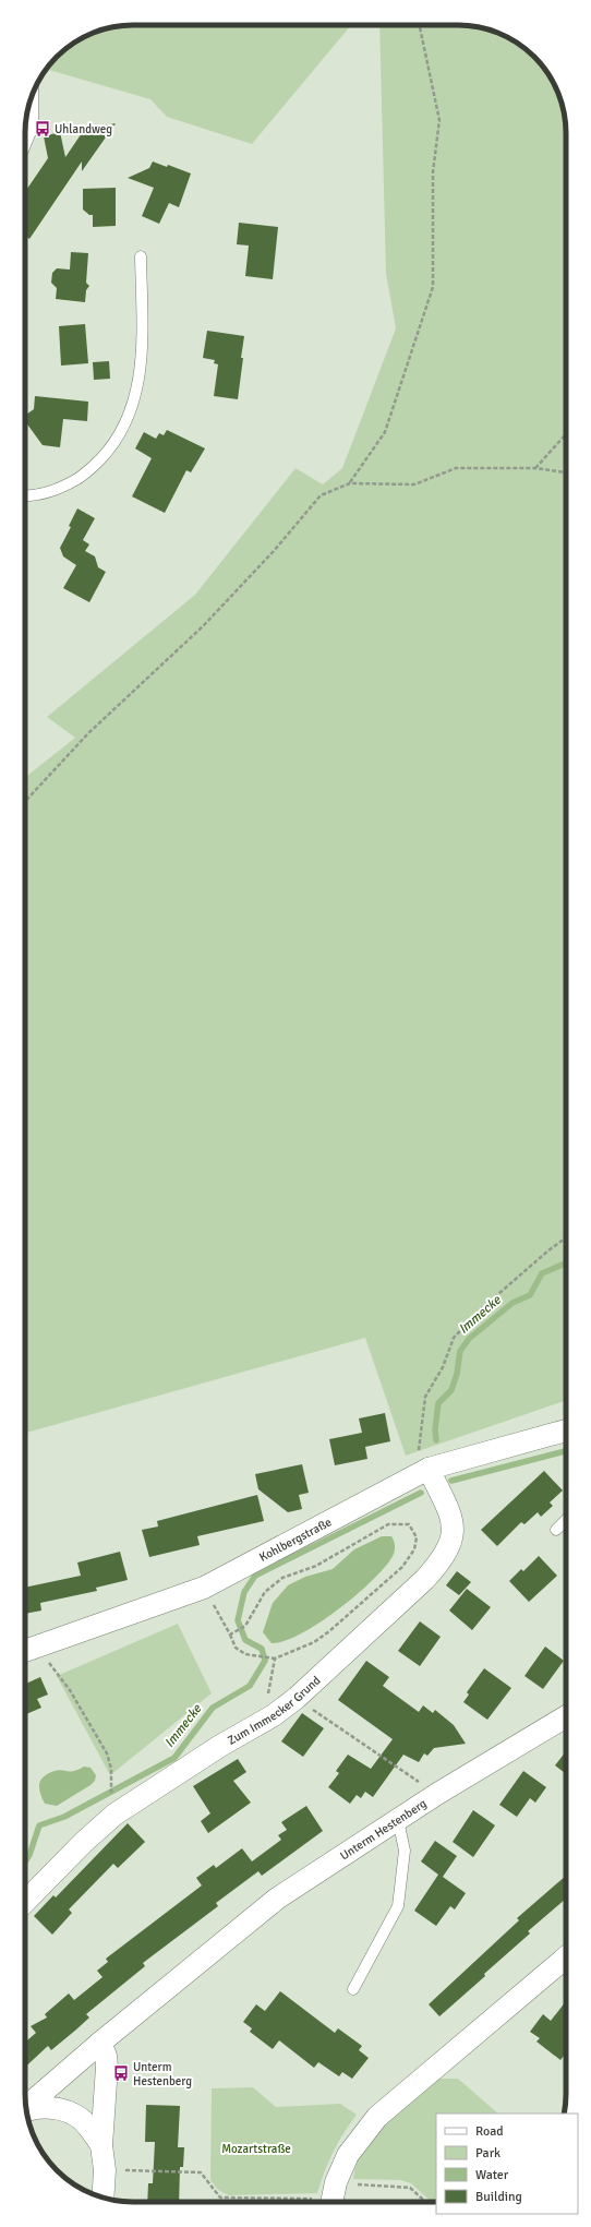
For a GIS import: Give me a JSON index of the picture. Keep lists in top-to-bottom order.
{
  "streets": {
    "street": ["Kohlbergstraße", "Zum Immecker Grund", "Unterm Hestenberg"]
  },
  "crossings": [
    ["Kohlbergstraße", "Zum Immecker Grund"]
  ],
  "water": ["Immecke"],
  "parks": ["Mozartstraße"],
  "places": {
    "bus stop": ["Uhlandweg", "Unterm Hestenberg"]
  },
  "legend": [
    "Road",
    "Park",
    "Water",
    "Building"
  ]
}
